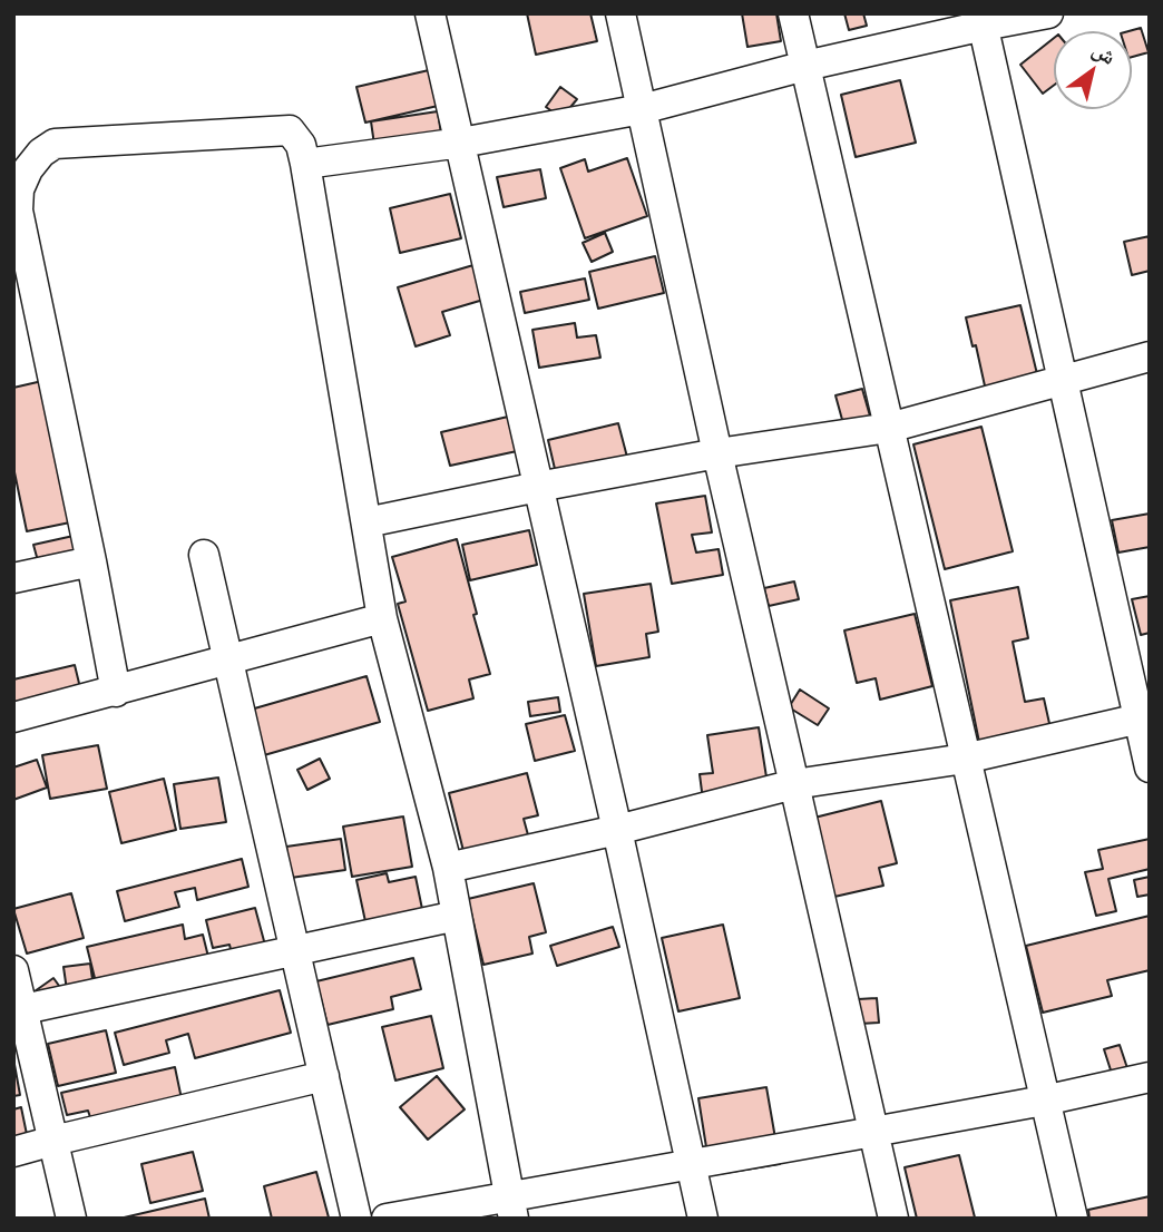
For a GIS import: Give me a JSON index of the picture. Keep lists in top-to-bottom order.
{
  "north": "top right"
}
